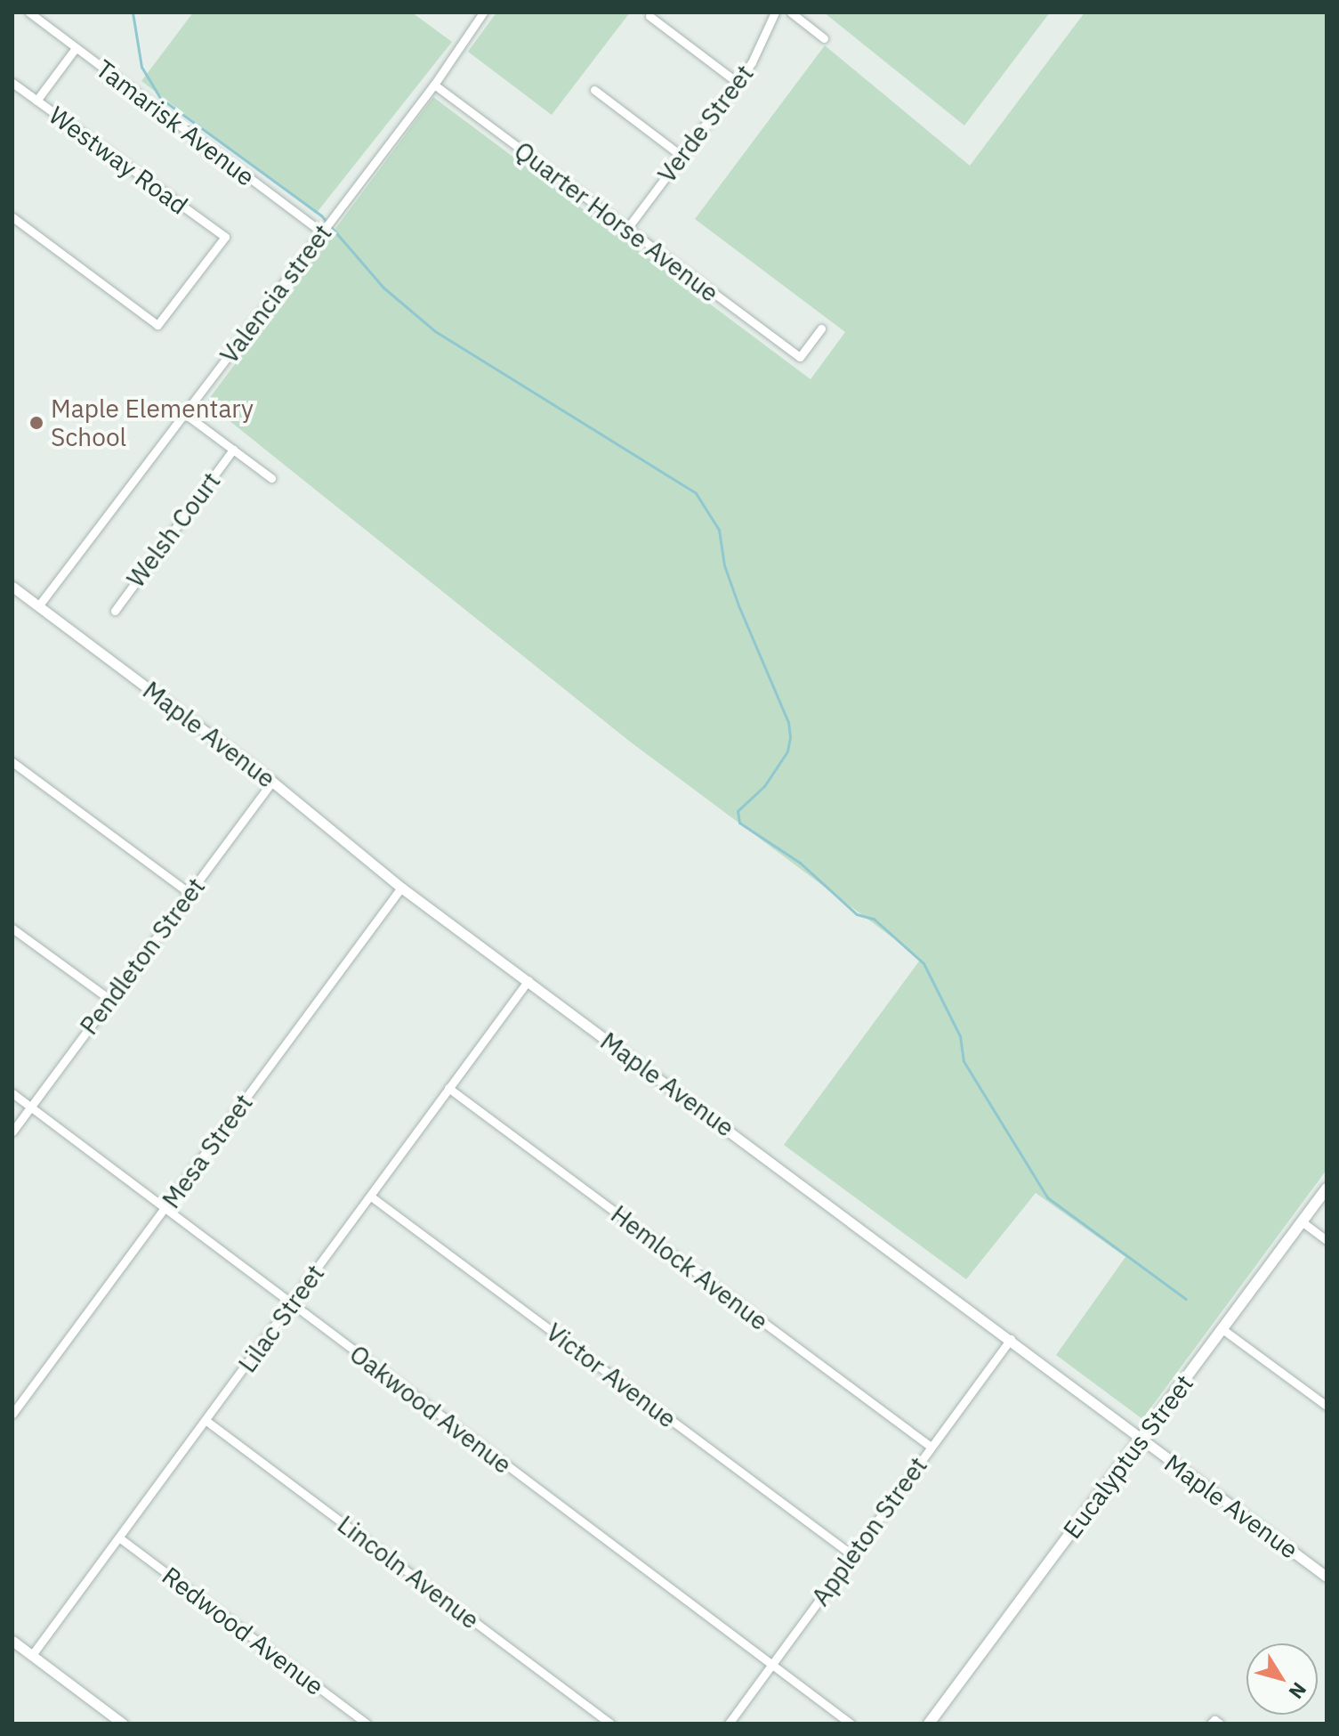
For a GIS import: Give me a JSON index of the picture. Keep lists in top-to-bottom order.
{
  "streets": {
    "main road": ["Eucalyptus Street"],
    "street": [
      "Tamarisk Avenue",
      "Verde Street",
      "Westway Road",
      "Quarter Horse Avenue",
      "Valencia street",
      "Welsh Court",
      "Maple Avenue",
      "Pendleton Street",
      "Mesa Street",
      "Hemlock Avenue",
      "Lilac Street",
      "Victor Avenue",
      "Oakwood Avenue",
      "Appleton Street",
      "Lincoln Avenue",
      "Redwood Avenue"
    ]
  },
  "crossings": [
    ["Tamarisk Avenue", "Valencia street"],
    ["Verde Street", "Quarter Horse Avenue"],
    ["Quarter Horse Avenue", "Valencia street"],
    ["Valencia street", "Maple Avenue"],
    ["Maple Avenue", "Pendleton Street"],
    ["Maple Avenue", "Mesa Street"],
    ["Maple Avenue", "Lilac Street"],
    ["Maple Avenue", "Eucalyptus Street"],
    ["Maple Avenue", "Appleton Street"],
    ["Pendleton Street", "Oakwood Avenue"],
    ["Mesa Street", "Oakwood Avenue"],
    ["Hemlock Avenue", "Lilac Street"],
    ["Hemlock Avenue", "Appleton Street"],
    ["Lilac Street", "Victor Avenue"],
    ["Lilac Street", "Oakwood Avenue"],
    ["Lilac Street", "Lincoln Avenue"],
    ["Lilac Street", "Redwood Avenue"],
    ["Victor Avenue", "Appleton Street"],
    ["Oakwood Avenue", "Appleton Street"]
  ],
  "places": ["Maple Elementary School"],
  "north": "bottom right"
}
